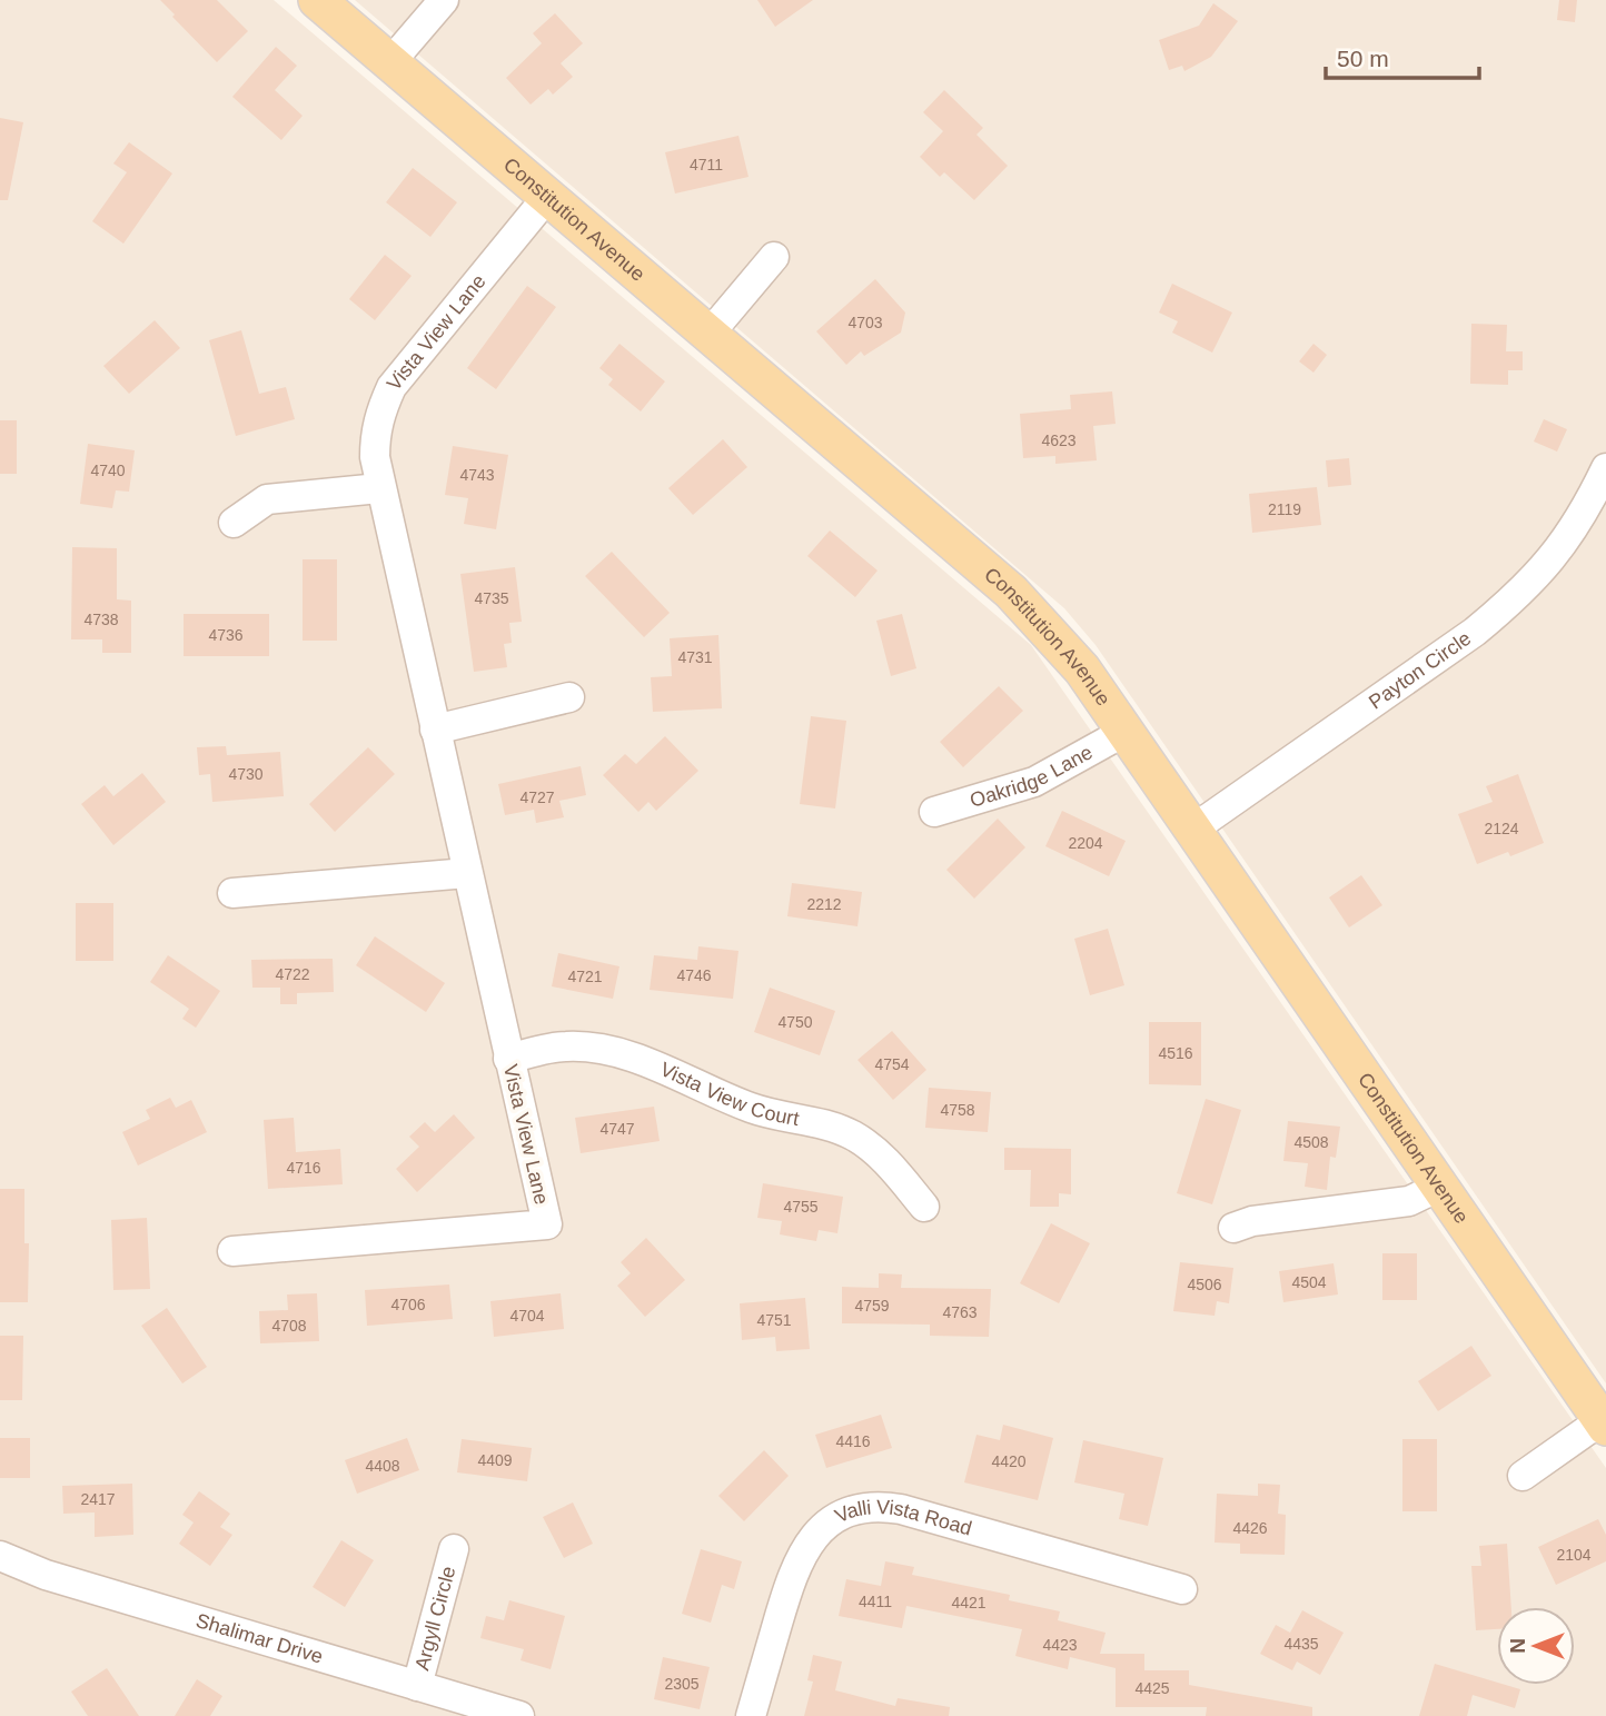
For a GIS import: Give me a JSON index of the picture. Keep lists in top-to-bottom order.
{
  "streets": {
    "main road": ["Constitution Avenue"],
    "street": [
      "Vista View Lane",
      "Payton Circle",
      "Oakridge Lane",
      "Vista View Court",
      "Valli Vista Road",
      "Argyll Circle",
      "Shalimar Drive"
    ]
  },
  "crossings": [
    ["Constitution Avenue", "Vista View Lane"],
    ["Constitution Avenue", "Payton Circle"],
    ["Constitution Avenue", "Oakridge Lane"],
    ["Vista View Lane", "Vista View Court"],
    ["Argyll Circle", "Shalimar Drive"]
  ],
  "house_numbers": [
    "4711",
    "4703",
    "4623",
    "4740",
    "4743",
    "2119",
    "4735",
    "4738",
    "4736",
    "4731",
    "4730",
    "4727",
    "2124",
    "2204",
    "2212",
    "4722",
    "4746",
    "4721",
    "4750",
    "4516",
    "4754",
    "4758",
    "4747",
    "4508",
    "4716",
    "4755",
    "4504",
    "4506",
    "4706",
    "4759",
    "4763",
    "4704",
    "4751",
    "4708",
    "4416",
    "4409",
    "4420",
    "4408",
    "2417",
    "4426",
    "2104",
    "4411",
    "4421",
    "4435",
    "4423",
    "2305",
    "4425"
  ],
  "scale_bar": "50 m",
  "north": "left"
}
